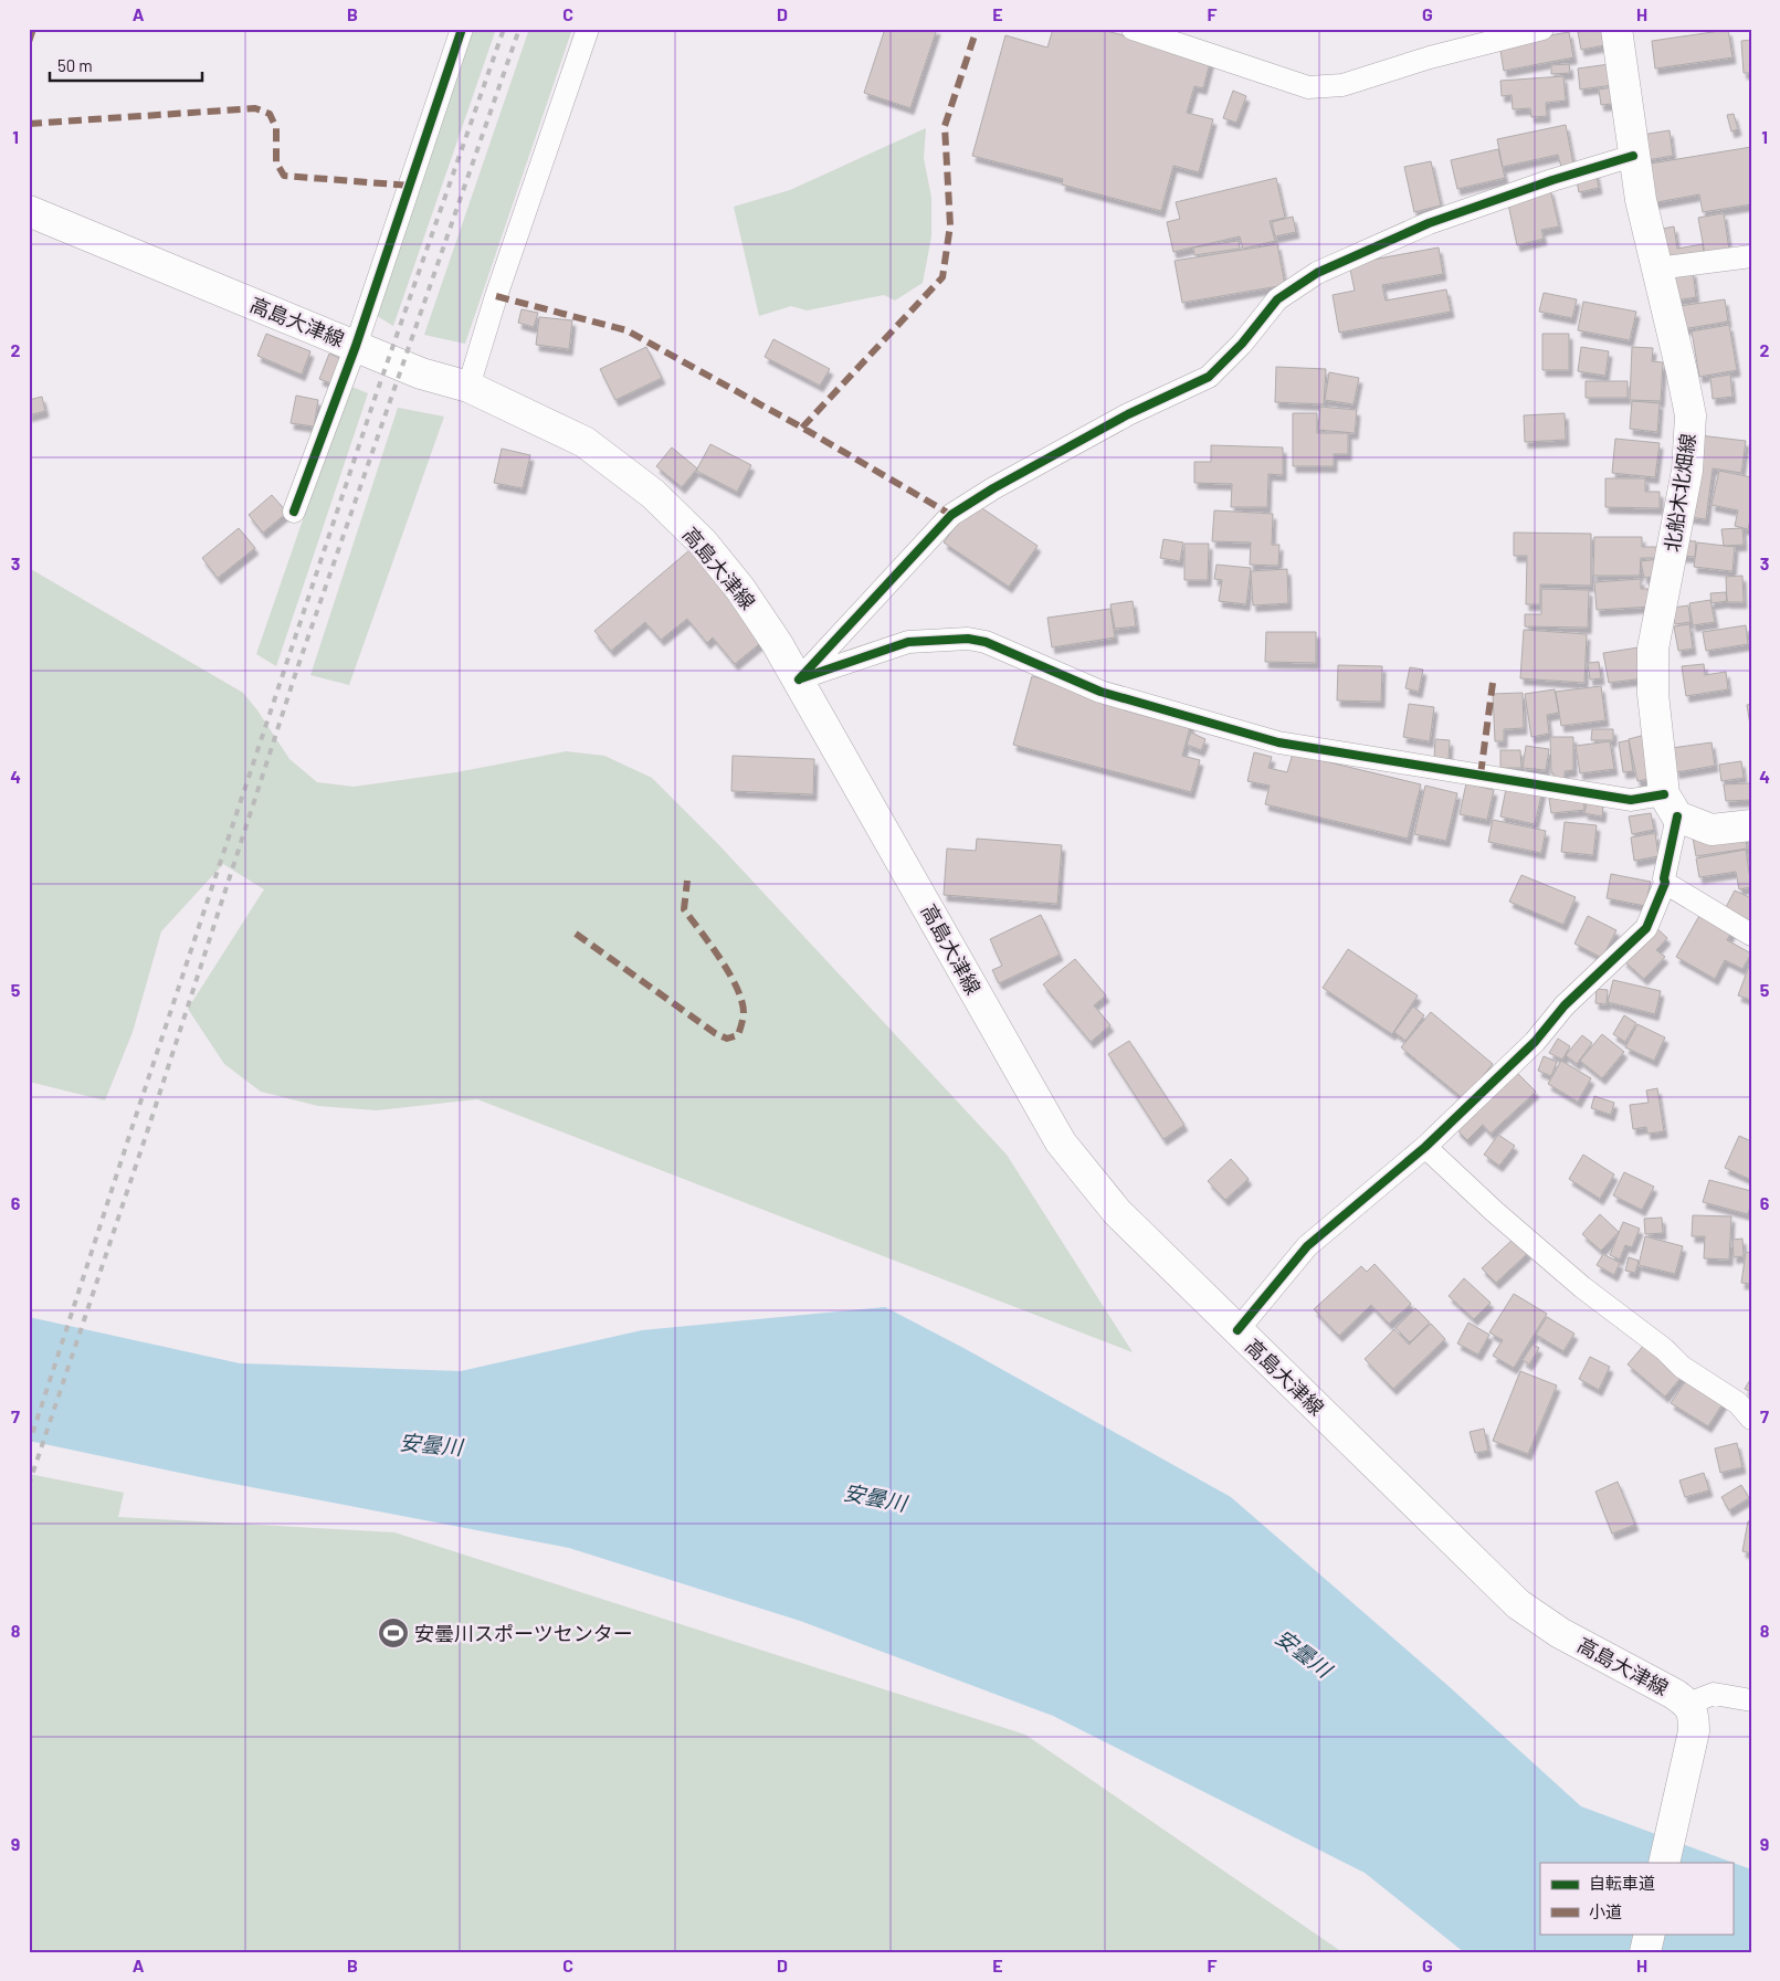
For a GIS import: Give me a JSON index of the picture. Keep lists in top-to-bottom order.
{
  "streets": {
    "main road": ["高島大津線", "北船木北畑線"]
  },
  "water": ["安曇川"],
  "places": {
    "sports": ["安曇川スポーツセンター"]
  },
  "legend": ["自転車道", "小道"],
  "scale_bar": "50 m",
  "grid": {
    "columns": [
      "A",
      "B",
      "C",
      "D",
      "E",
      "F",
      "G",
      "H"
    ],
    "rows": [
      "1",
      "2",
      "3",
      "4",
      "5",
      "6",
      "7",
      "8",
      "9"
    ]
  }
}
